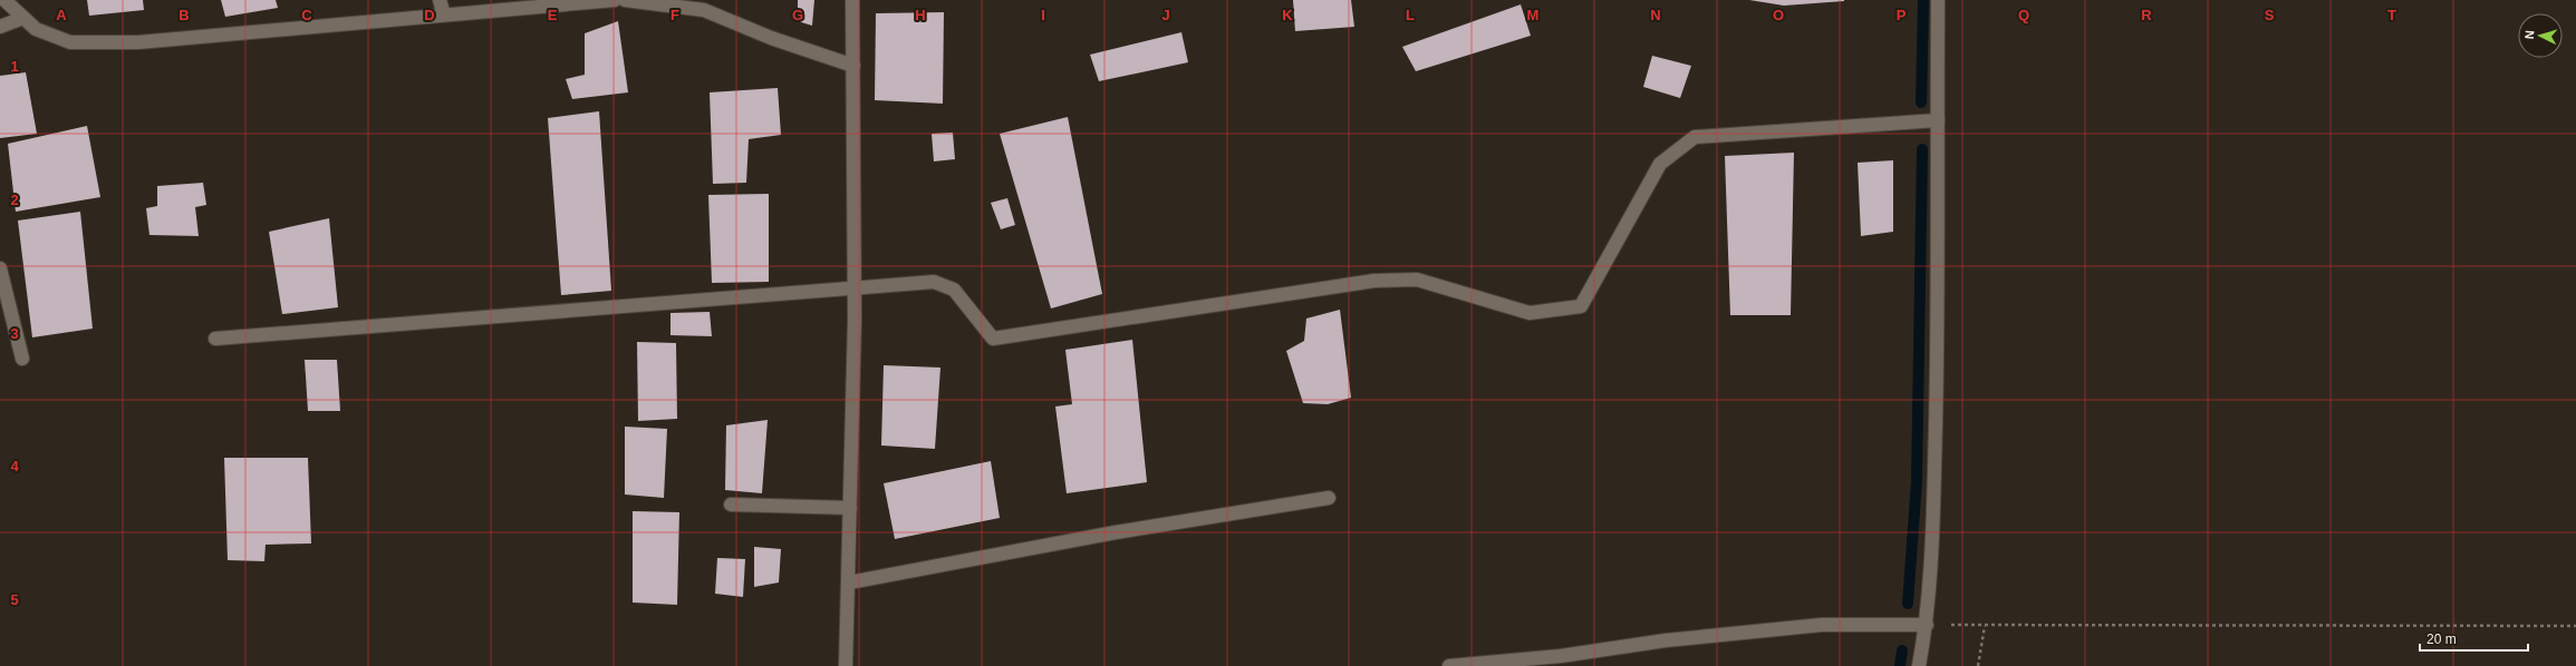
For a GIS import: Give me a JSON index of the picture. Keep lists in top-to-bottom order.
{
  "scale_bar": "20 m",
  "north": "left",
  "grid": {
    "columns": [
      "A",
      "B",
      "C",
      "D",
      "E",
      "F",
      "G",
      "H",
      "I",
      "J",
      "K",
      "L",
      "M",
      "N",
      "O",
      "P",
      "Q",
      "R",
      "S",
      "T"
    ],
    "rows": [
      "1",
      "2",
      "3",
      "4",
      "5"
    ]
  }
}
